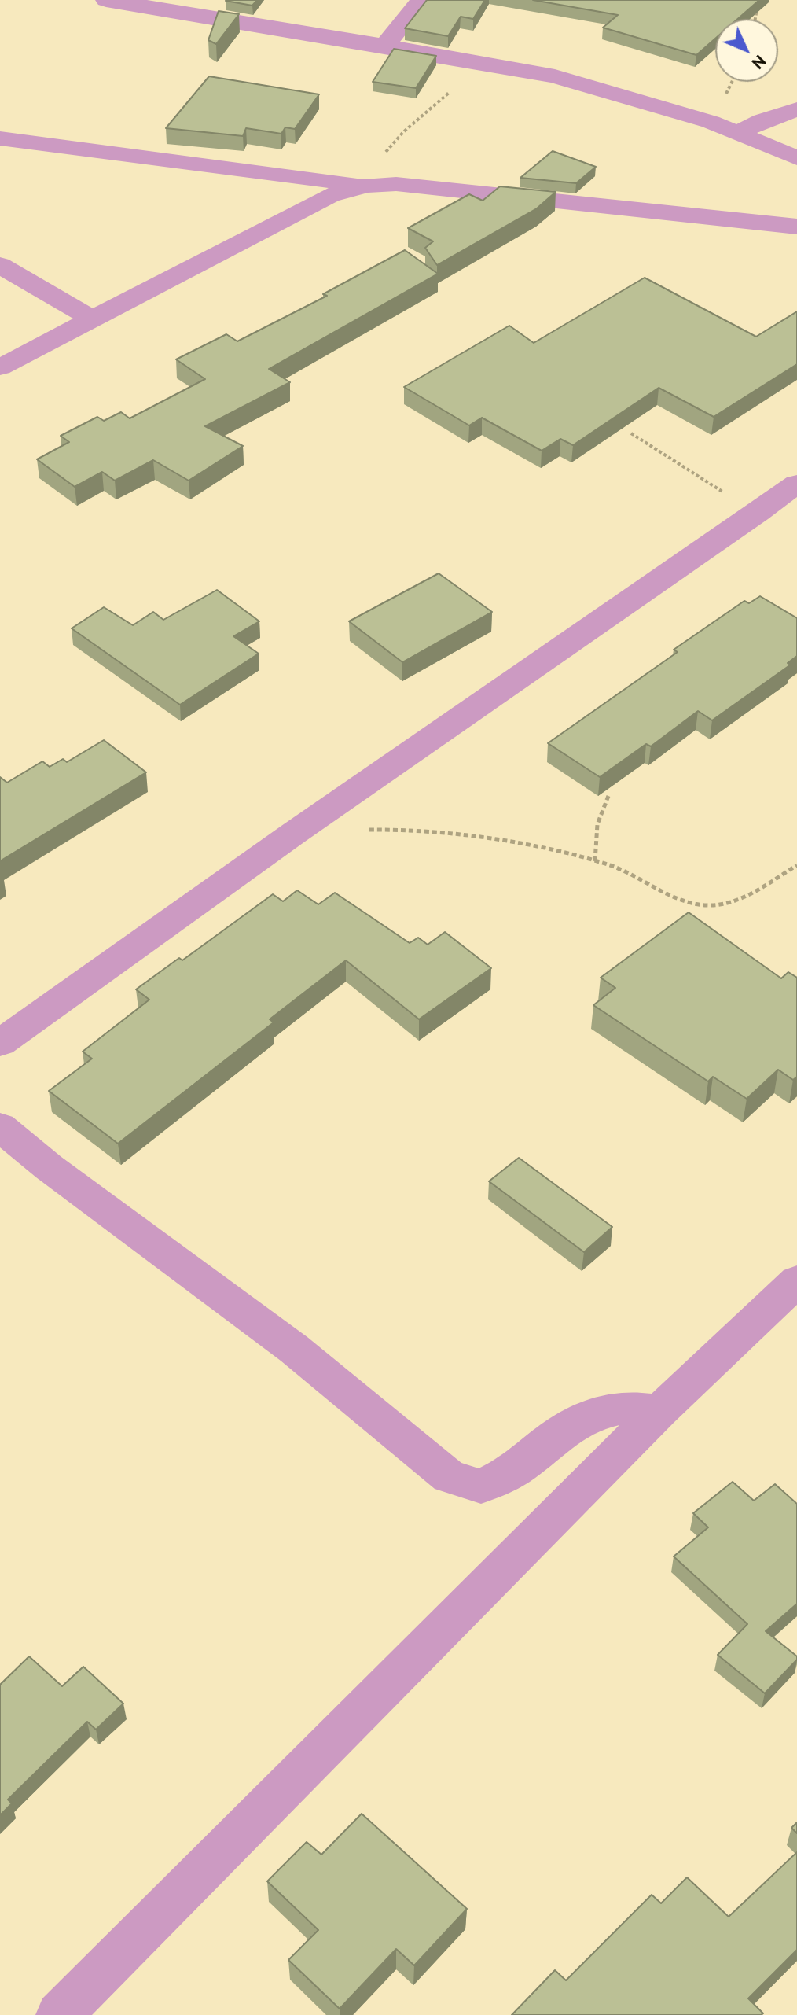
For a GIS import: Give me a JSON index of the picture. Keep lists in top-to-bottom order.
{
  "north": "bottom right"
}
